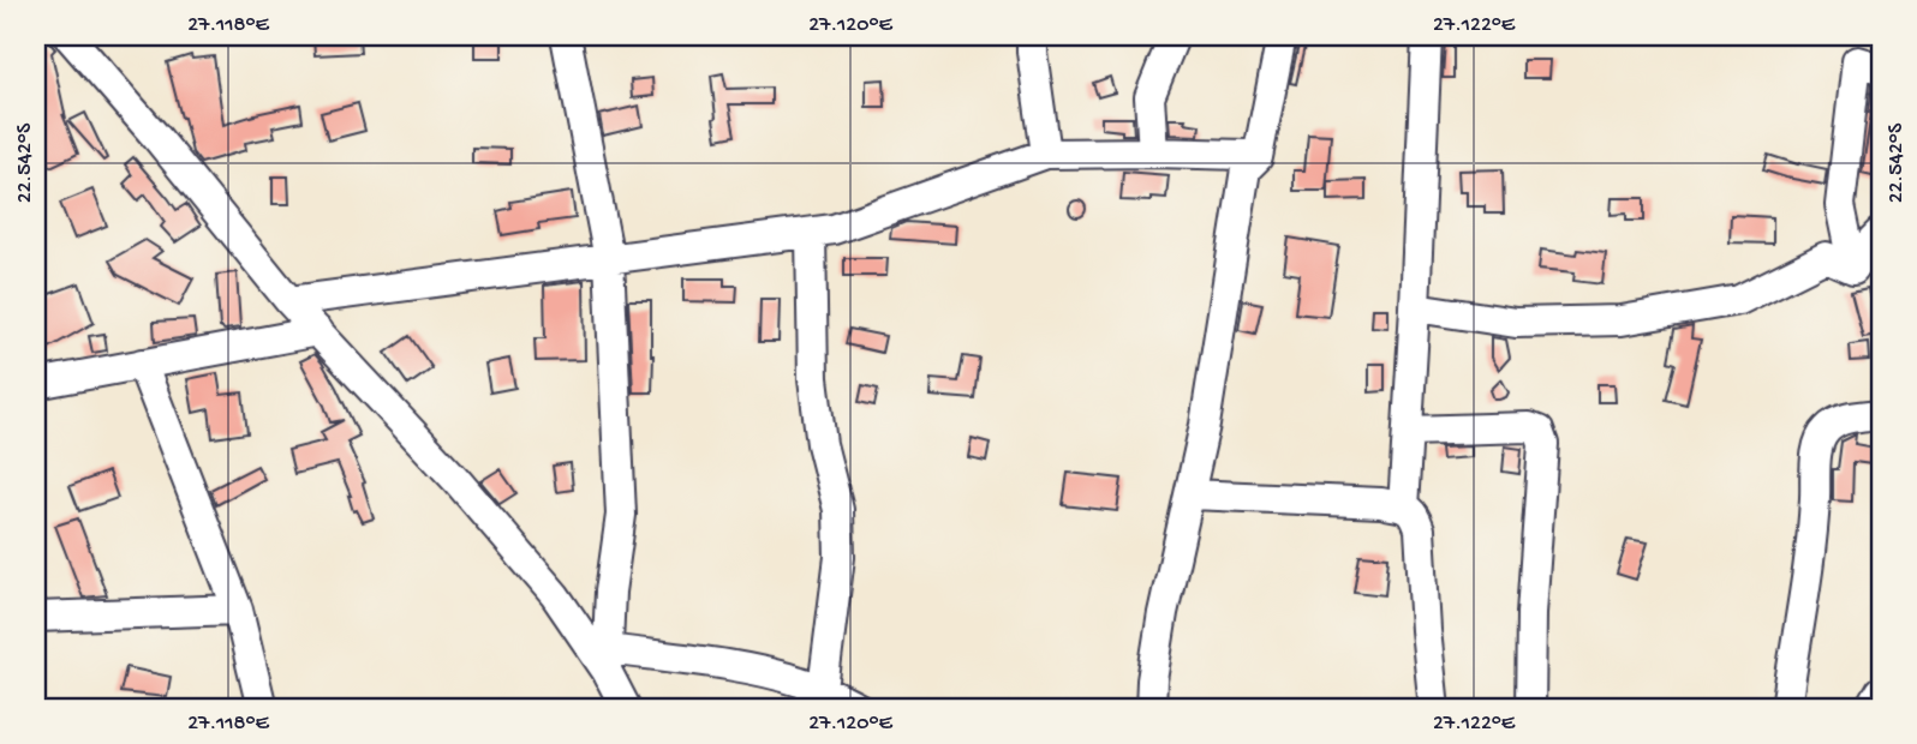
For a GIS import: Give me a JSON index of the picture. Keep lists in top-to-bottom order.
{
  "coordinates": [
    "27.118°E",
    "27.120°E",
    "27.122°E",
    "22.542°S"
  ]
}
